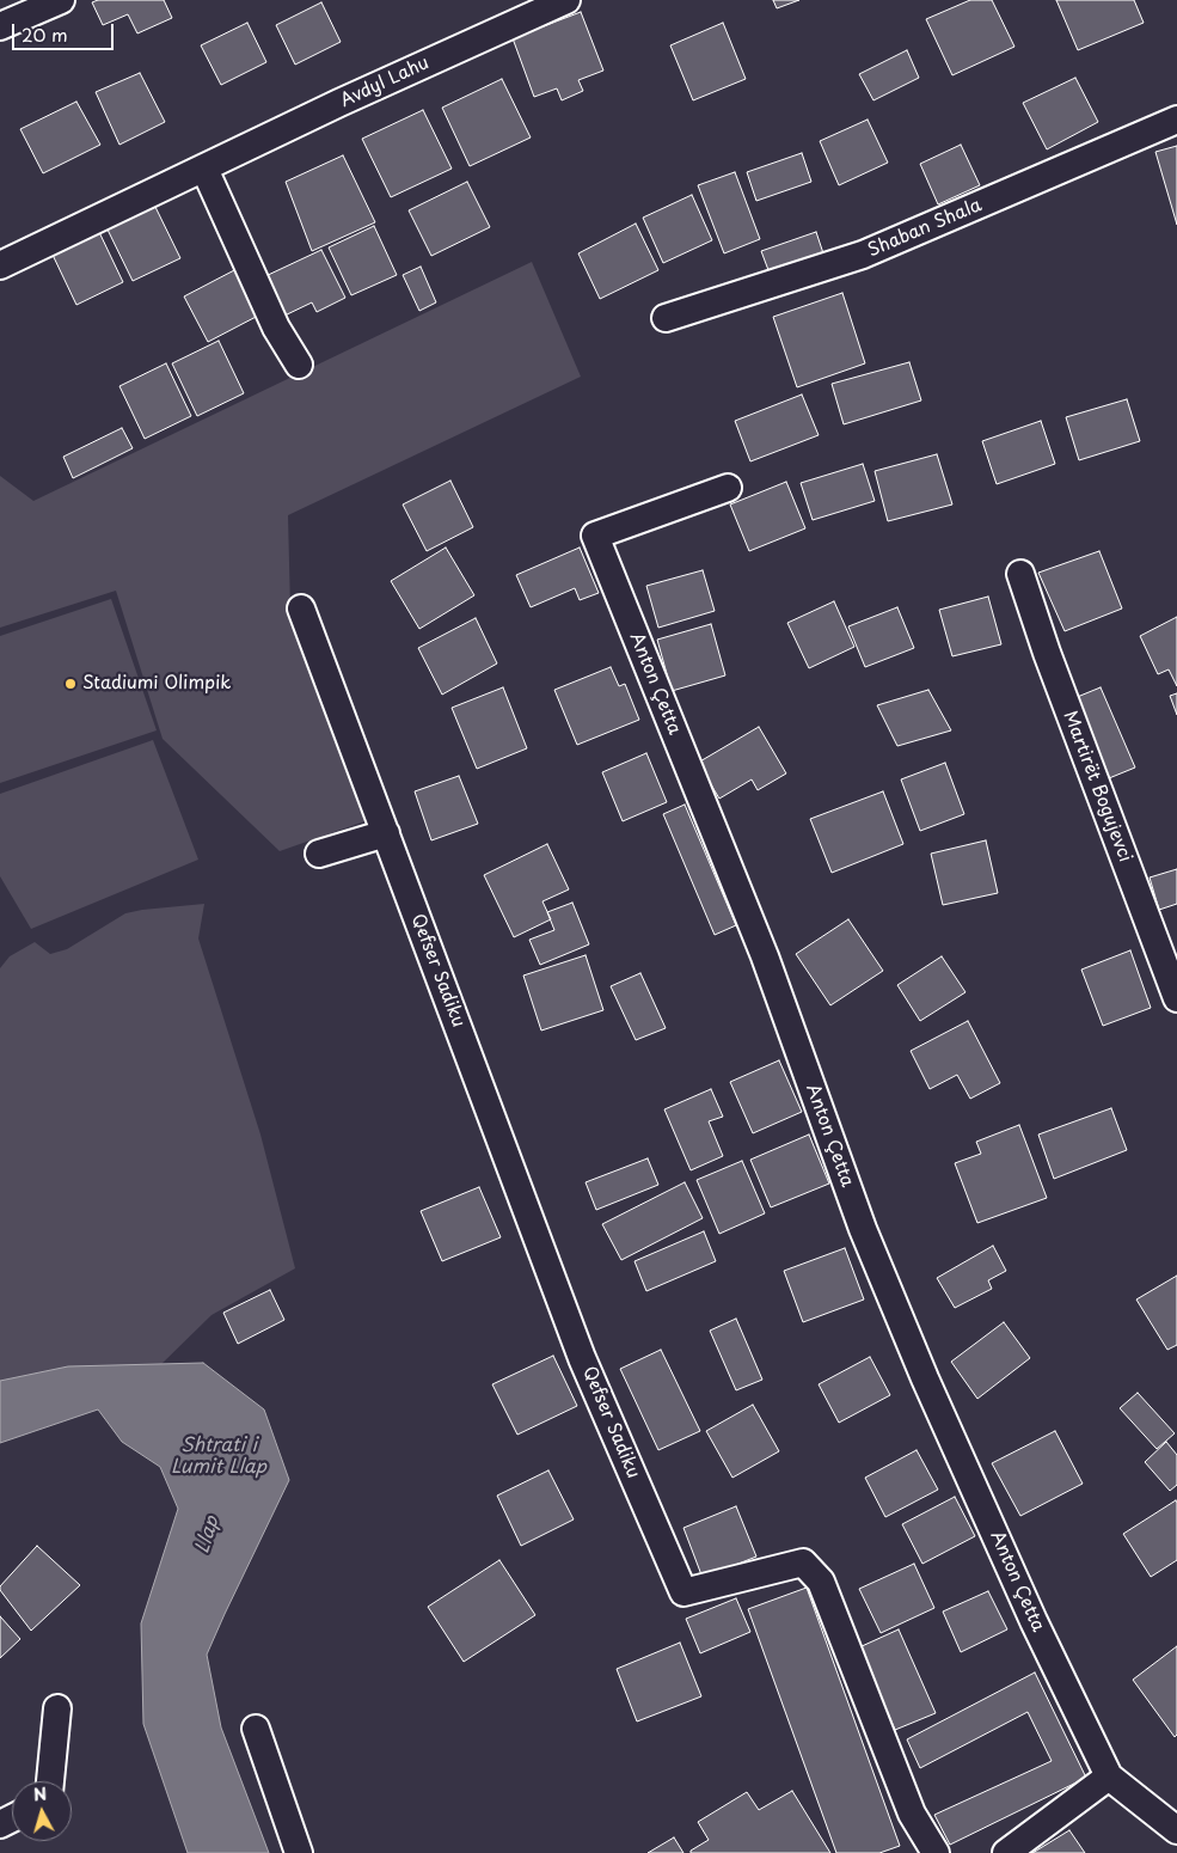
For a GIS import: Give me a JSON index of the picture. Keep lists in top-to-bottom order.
{
  "streets": {
    "street": [
      "Avdyl Lahu",
      "Shaban Shala",
      "Anton Çetta",
      "Martirët Bogujevci",
      "Qefser Sadiku"
    ]
  },
  "water": ["Shtrati i Lumit Llap", "Llap"],
  "places": ["Stadiumi Olimpik"],
  "scale_bar": "20 m",
  "north": "top"
}
